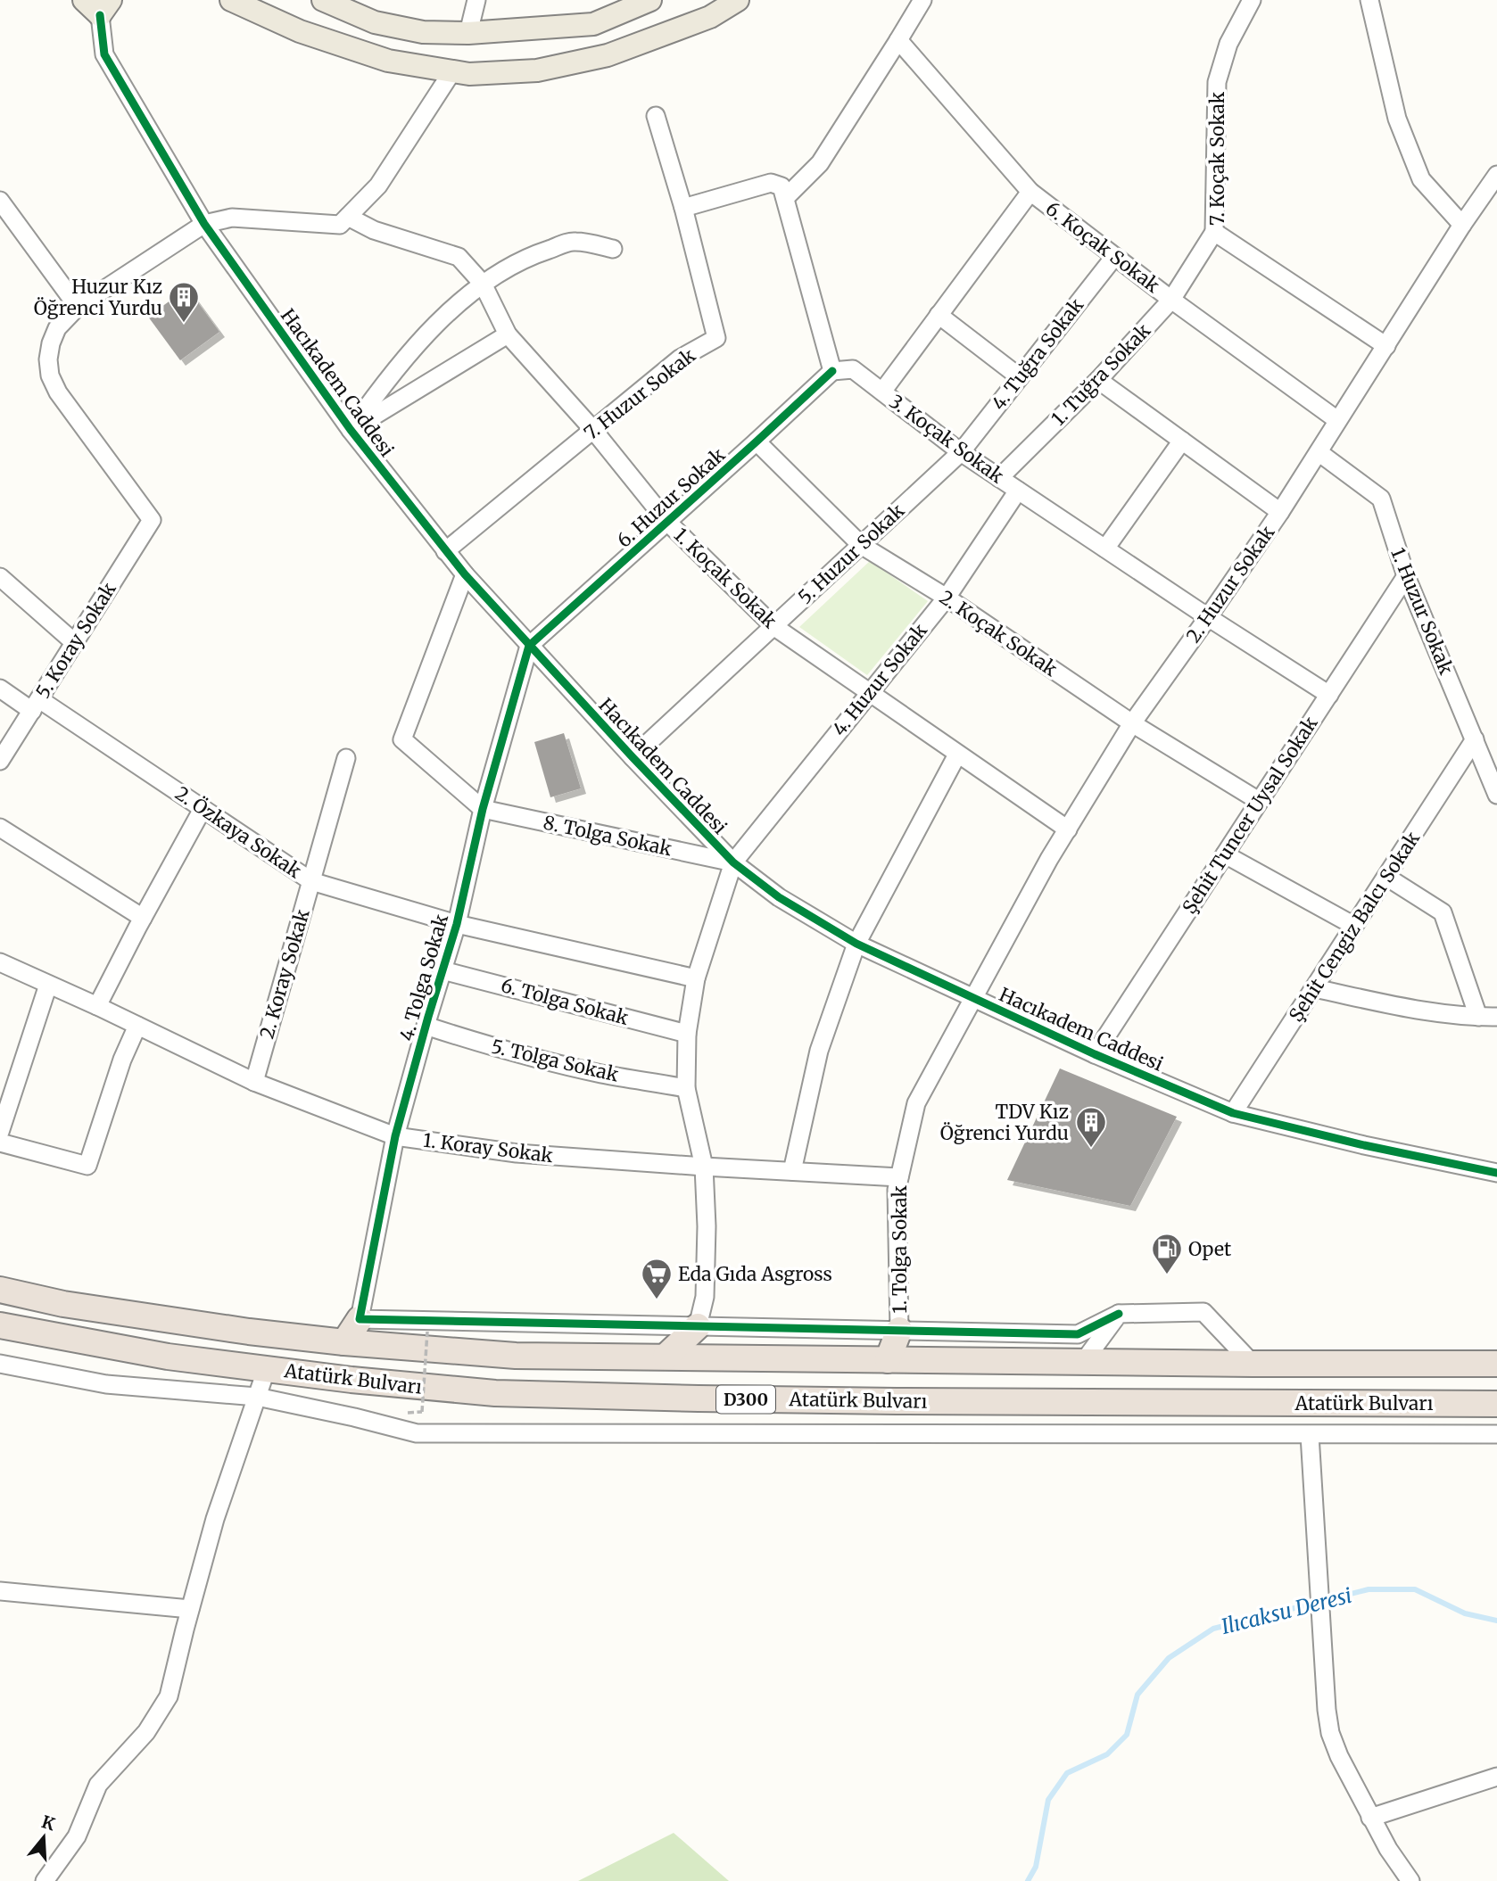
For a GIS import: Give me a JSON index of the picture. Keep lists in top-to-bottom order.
{
  "streets": {
    "highway": ["Atatürk Bulvarı", "D300"],
    "street": [
      "7. Koçak Sokak",
      "6. Koçak Sokak",
      "4. Tuğra Sokak",
      "1. Tuğra Sokak",
      "Hacıkadem Caddesi",
      "7. Huzur Sokak",
      "3. Koçak Sokak",
      "6. Huzur Sokak",
      "5. Huzur Sokak",
      "1. Koçak Sokak",
      "2. Huzur Sokak",
      "1. Huzur Sokak",
      "2. Koçak Sokak",
      "5. Koray Sokak",
      "4. Huzur Sokak",
      "Şehit Tuncer Uysal Sokak",
      "2. Özkaya Sokak",
      "8. Tolga Sokak",
      "Şehit Cengiz Balcı Sokak",
      "2. Koray Sokak",
      "4. Tolga Sokak",
      "6. Tolga Sokak",
      "5. Tolga Sokak",
      "1. Koray Sokak",
      "1. Tolga Sokak"
    ]
  },
  "crossings": [
    ["7. Koçak Sokak", "1. Tuğra Sokak"],
    ["7. Koçak Sokak", "2. Huzur Sokak"],
    ["6. Koçak Sokak", "4. Tuğra Sokak"],
    ["6. Koçak Sokak", "1. Tuğra Sokak"],
    ["6. Koçak Sokak", "2. Huzur Sokak"],
    ["4. Tuğra Sokak", "3. Koçak Sokak"],
    ["4. Tuğra Sokak", "5. Huzur Sokak"],
    ["1. Tuğra Sokak", "3. Koçak Sokak"],
    ["Hacıkadem Caddesi", "7. Huzur Sokak"],
    ["Hacıkadem Caddesi", "6. Huzur Sokak"],
    ["Hacıkadem Caddesi", "5. Huzur Sokak"],
    ["Hacıkadem Caddesi", "2. Huzur Sokak"],
    ["Hacıkadem Caddesi", "4. Huzur Sokak"],
    ["Hacıkadem Caddesi", "Şehit Tuncer Uysal Sokak"],
    ["Hacıkadem Caddesi", "8. Tolga Sokak"],
    ["Hacıkadem Caddesi", "Şehit Cengiz Balcı Sokak"],
    ["Hacıkadem Caddesi", "4. Tolga Sokak"],
    ["Hacıkadem Caddesi", "1. Tolga Sokak"],
    ["7. Huzur Sokak", "1. Koçak Sokak"],
    ["3. Koçak Sokak", "6. Huzur Sokak"],
    ["3. Koçak Sokak", "5. Huzur Sokak"],
    ["3. Koçak Sokak", "2. Huzur Sokak"],
    ["3. Koçak Sokak", "4. Huzur Sokak"],
    ["3. Koçak Sokak", "Şehit Tuncer Uysal Sokak"],
    ["6. Huzur Sokak", "1. Koçak Sokak"],
    ["6. Huzur Sokak", "2. Koçak Sokak"],
    ["6. Huzur Sokak", "4. Tolga Sokak"],
    ["5. Huzur Sokak", "1. Koçak Sokak"],
    ["5. Huzur Sokak", "2. Koçak Sokak"],
    ["1. Koçak Sokak", "2. Huzur Sokak"],
    ["1. Koçak Sokak", "4. Huzur Sokak"],
    ["2. Huzur Sokak", "1. Huzur Sokak"],
    ["2. Huzur Sokak", "2. Koçak Sokak"],
    ["2. Huzur Sokak", "1. Tolga Sokak"],
    ["1. Huzur Sokak", "Şehit Tuncer Uysal Sokak"],
    ["1. Huzur Sokak", "Şehit Cengiz Balcı Sokak"],
    ["2. Koçak Sokak", "4. Huzur Sokak"],
    ["2. Koçak Sokak", "Şehit Tuncer Uysal Sokak"],
    ["5. Koray Sokak", "2. Özkaya Sokak"],
    ["4. Huzur Sokak", "8. Tolga Sokak"],
    ["2. Özkaya Sokak", "2. Koray Sokak"],
    ["2. Özkaya Sokak", "4. Tolga Sokak"],
    ["8. Tolga Sokak", "4. Tolga Sokak"],
    ["2. Koray Sokak", "1. Koray Sokak"],
    ["4. Tolga Sokak", "6. Tolga Sokak"],
    ["4. Tolga Sokak", "5. Tolga Sokak"],
    ["4. Tolga Sokak", "1. Koray Sokak"],
    ["1. Koray Sokak", "1. Tolga Sokak"]
  ],
  "water": ["Ilıcaksu Deresi"],
  "places": {
    "building": ["Huzur Kız Öğrenci Yurdu", "TDV Kız Öğrenci Yurdu"],
    "fuel station": ["Opet"],
    "supermarket": ["Eda Gıda Asgross"]
  },
  "north": "top"
}
